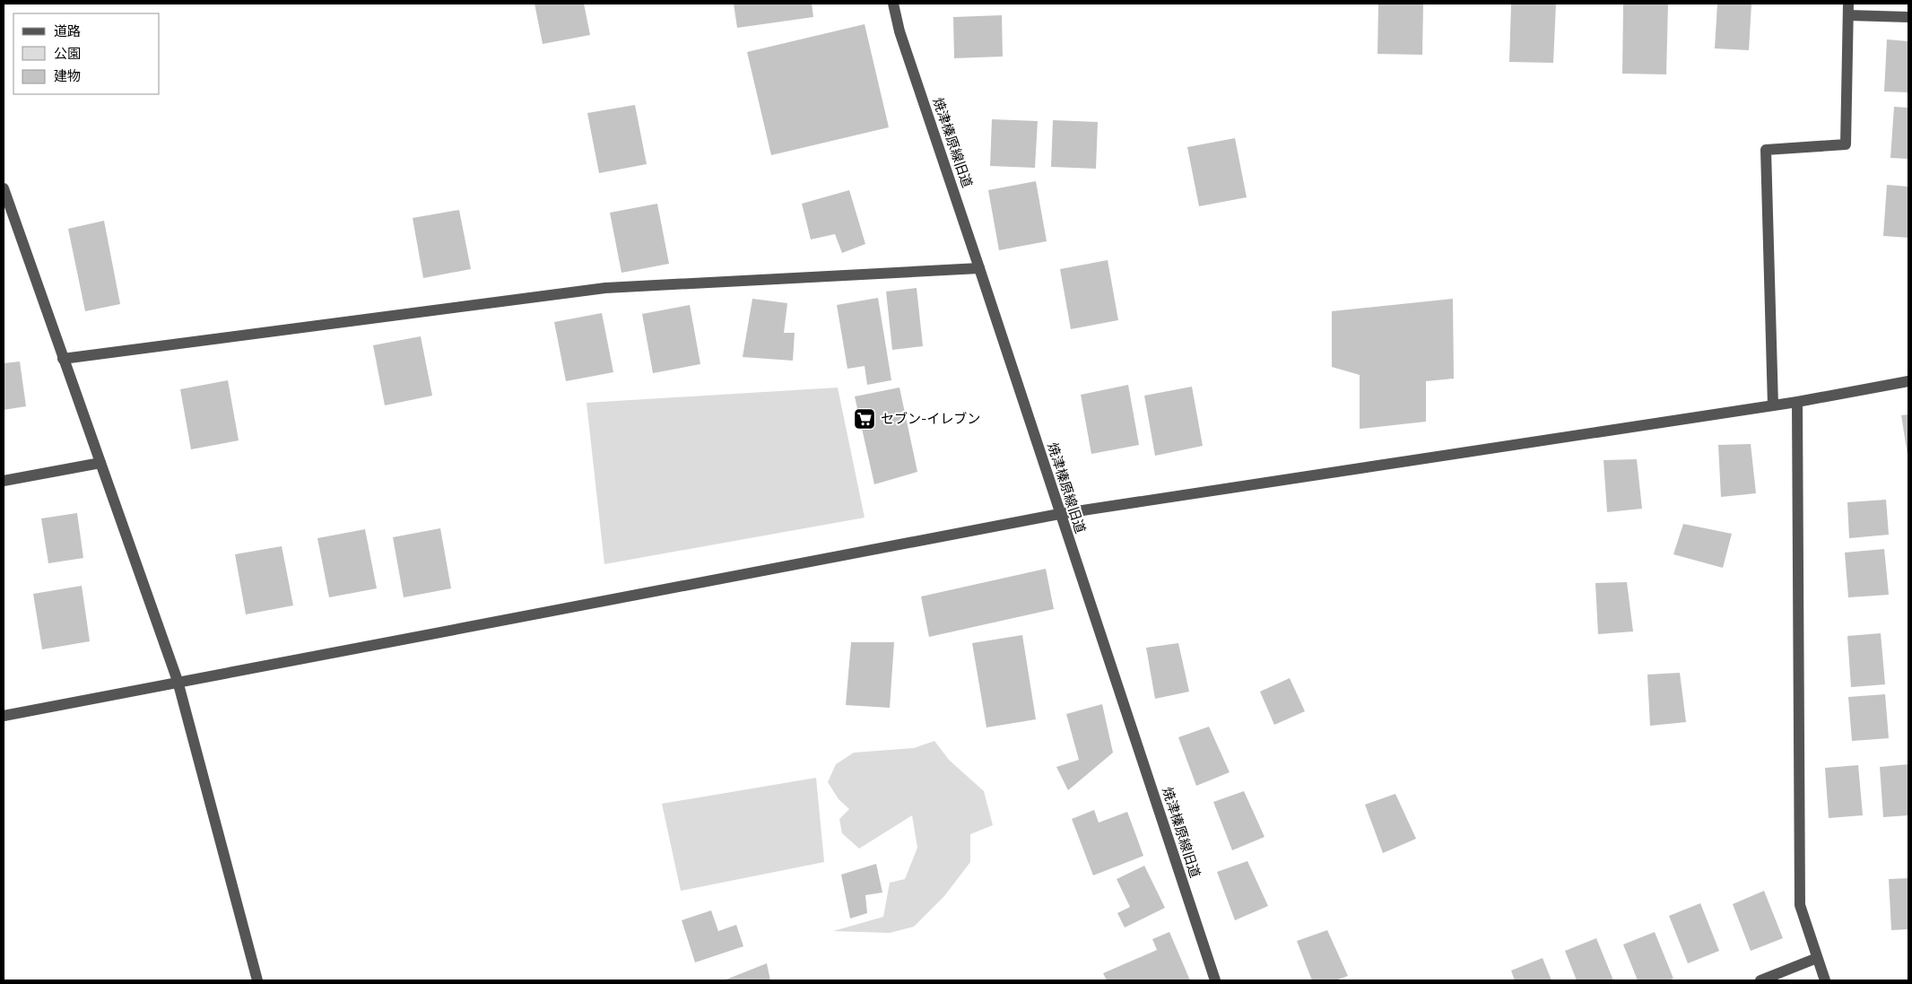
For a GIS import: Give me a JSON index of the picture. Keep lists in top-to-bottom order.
{
  "streets": {
    "street": ["焼津榛原線旧道"]
  },
  "places": {
    "supermarket": ["セブン-イレブン"]
  },
  "legend": ["道路", "公園", "建物"]
}
